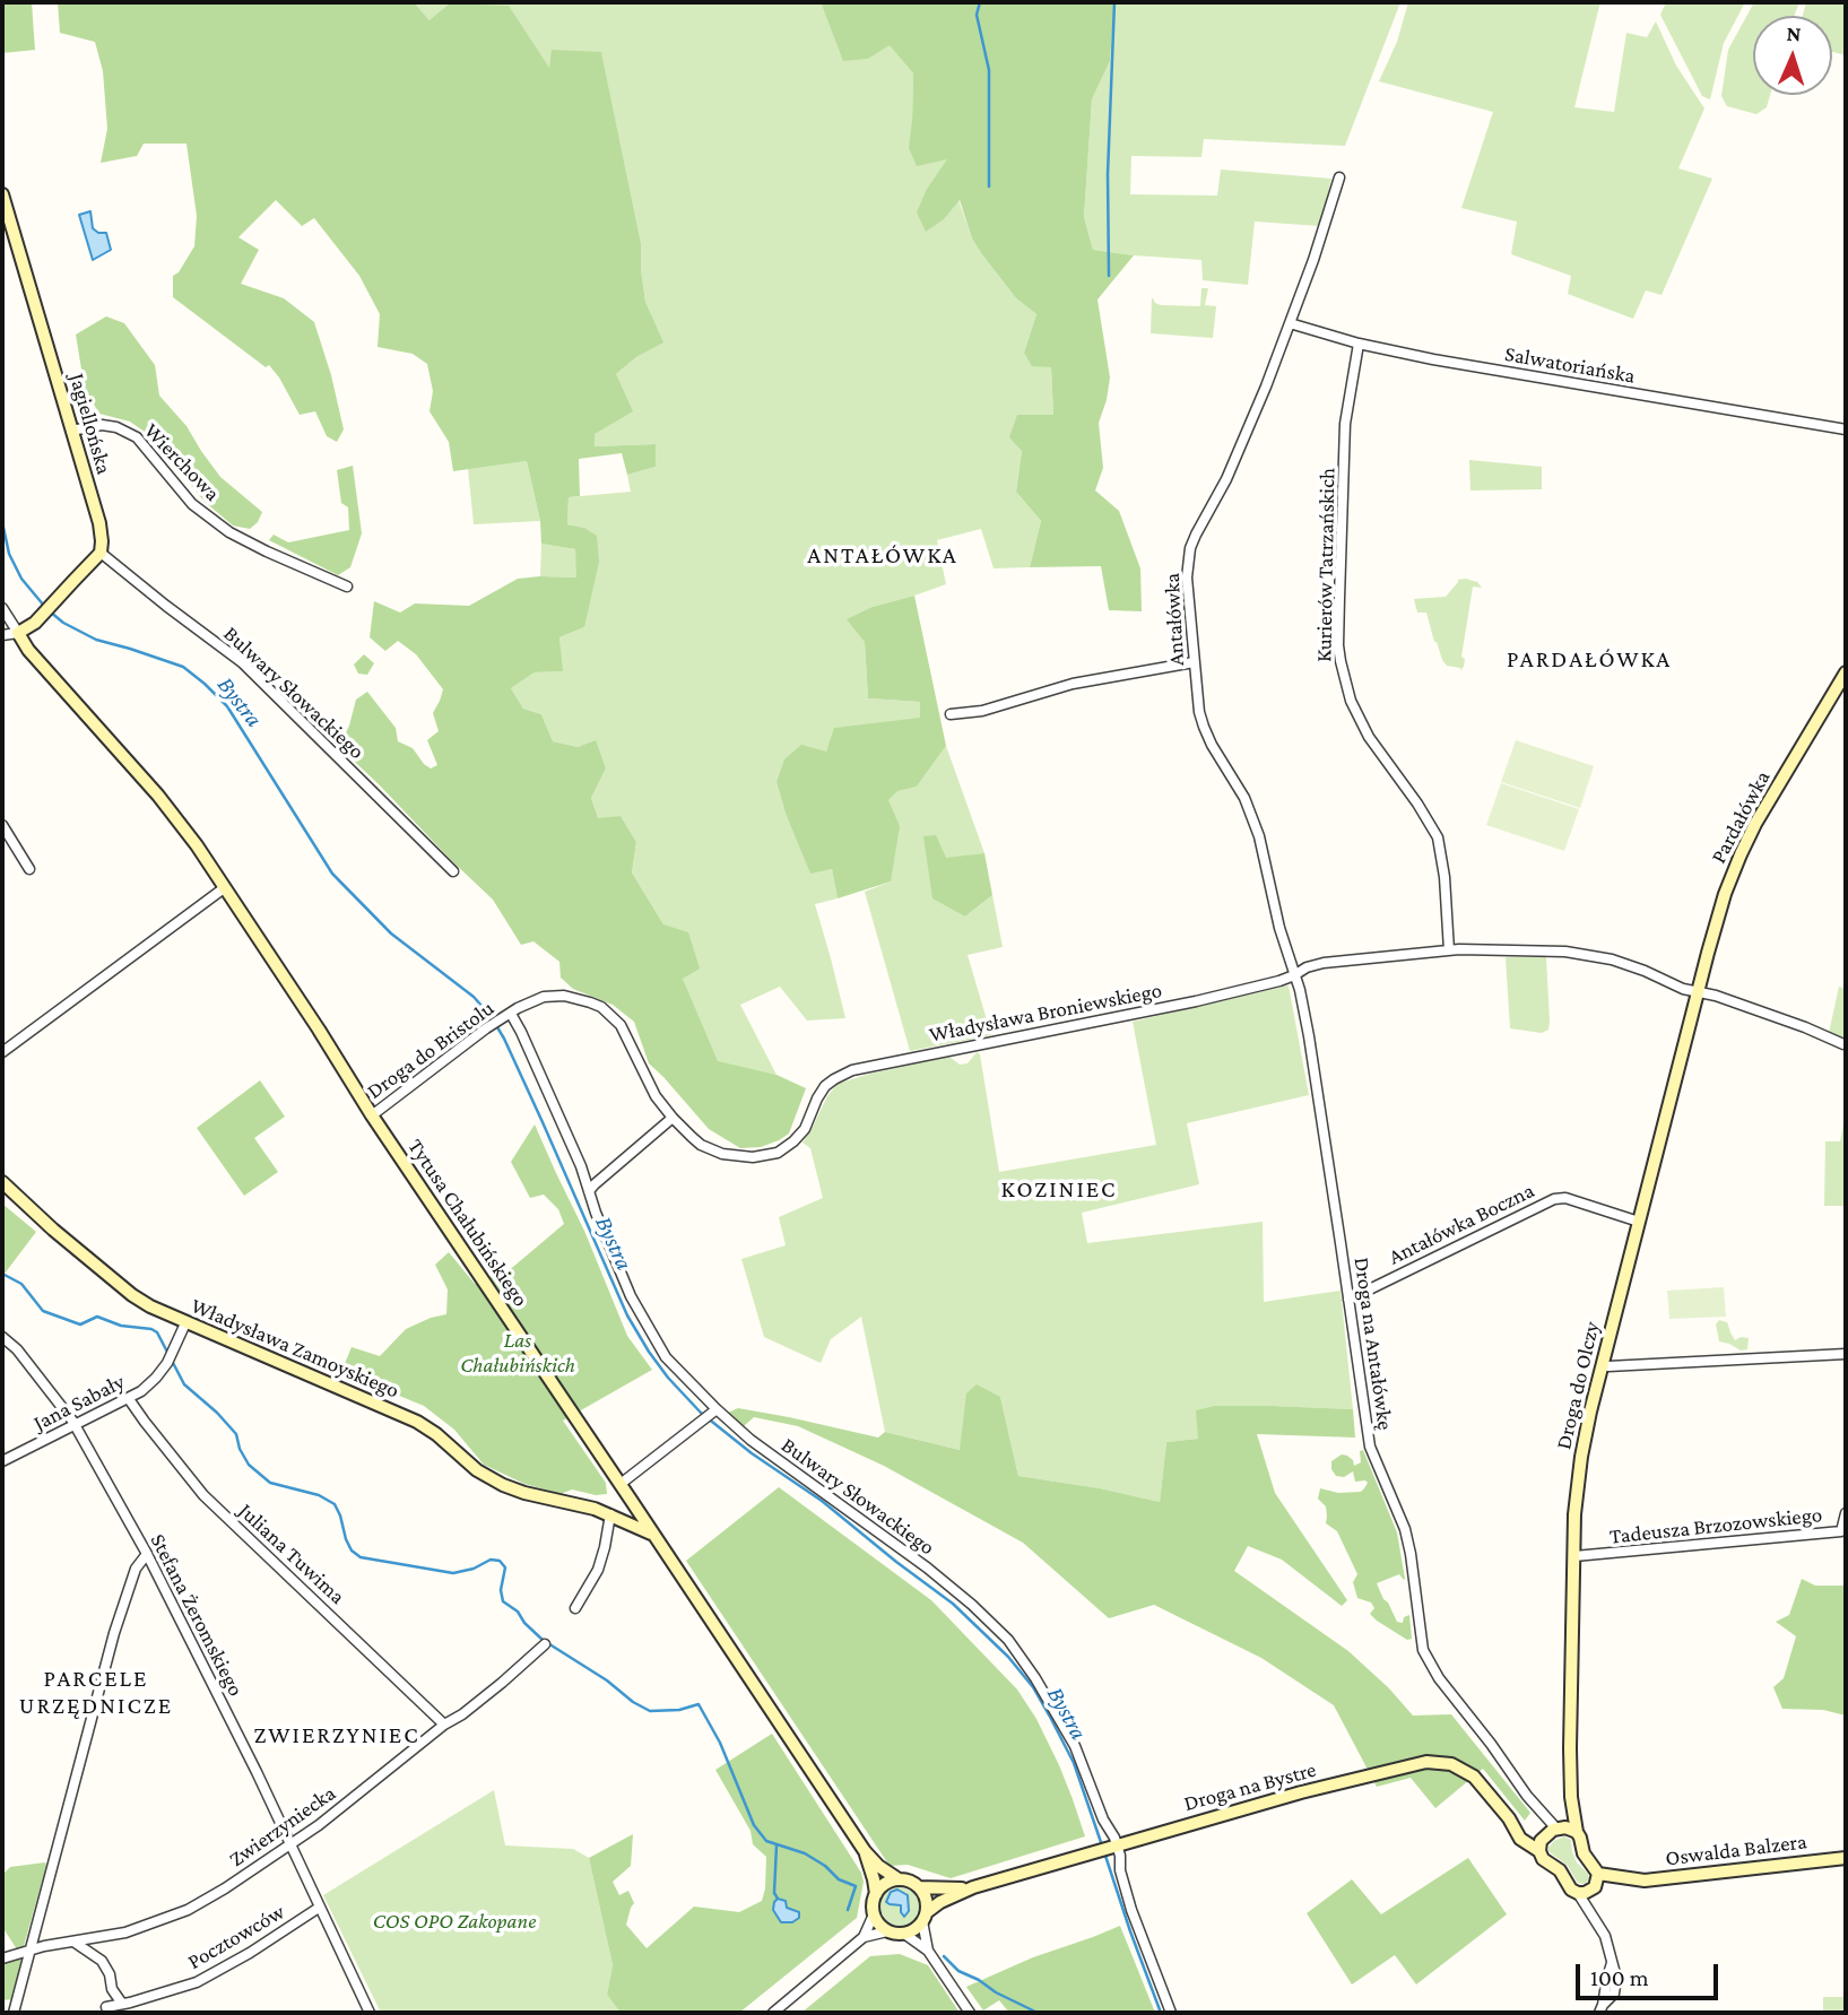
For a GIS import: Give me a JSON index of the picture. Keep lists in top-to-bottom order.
{
  "streets": {
    "street": [
      "Salwatoriańska",
      "Jagiellońska",
      "Wierchowa",
      "Kurierów Tatrzańskich",
      "Antałówka",
      "Bulwary Słowackiego",
      "Pardałówka",
      "Władysława Broniewskiego",
      "Droga do Bristolu",
      "Tytusa Chałubińskiego",
      "Antałówka Boczna",
      "Droga na Antałówkę",
      "Władysława Zamoyskiego",
      "Droga do Olczy",
      "Jana Sabały",
      "Tadeusza Brzozowskiego",
      "Juliana Tuwima",
      "Stefana Żeromskiego",
      "Droga na Bystre",
      "Zwierzyniecka",
      "Oswalda Balzera",
      "Pocztowców"
    ]
  },
  "crossings": [
    ["Salwatoriańska", "Kurierów Tatrzańskich"],
    ["Salwatoriańska", "Antałówka"],
    ["Jagiellońska", "Wierchowa"],
    ["Jagiellońska", "Bulwary Słowackiego"],
    ["Kurierów Tatrzańskich", "Władysława Broniewskiego"],
    ["Antałówka", "Władysława Broniewskiego"],
    ["Antałówka", "Droga na Antałówkę"],
    ["Bulwary Słowackiego", "Władysława Broniewskiego"],
    ["Bulwary Słowackiego", "Droga do Bristolu"],
    ["Bulwary Słowackiego", "Droga na Bystre"],
    ["Pardałówka", "Władysława Broniewskiego"],
    ["Pardałówka", "Droga do Olczy"],
    ["Władysława Broniewskiego", "Droga do Bristolu"],
    ["Władysława Broniewskiego", "Droga na Antałówkę"],
    ["Władysława Broniewskiego", "Droga do Olczy"],
    ["Droga do Bristolu", "Tytusa Chałubińskiego"],
    ["Tytusa Chałubińskiego", "Władysława Zamoyskiego"],
    ["Tytusa Chałubińskiego", "Droga na Bystre"],
    ["Antałówka Boczna", "Droga na Antałówkę"],
    ["Antałówka Boczna", "Droga do Olczy"],
    ["Droga na Antałówkę", "Droga do Olczy"],
    ["Droga na Antałówkę", "Droga na Bystre"],
    ["Władysława Zamoyskiego", "Jana Sabały"],
    ["Droga do Olczy", "Tadeusza Brzozowskiego"],
    ["Droga do Olczy", "Droga na Bystre"],
    ["Droga do Olczy", "Oswalda Balzera"],
    ["Jana Sabały", "Juliana Tuwima"],
    ["Jana Sabały", "Stefana Żeromskiego"],
    ["Juliana Tuwima", "Zwierzyniecka"],
    ["Stefana Żeromskiego", "Zwierzyniecka"],
    ["Stefana Żeromskiego", "Pocztowców"],
    ["Droga na Bystre", "Oswalda Balzera"]
  ],
  "districts": [
    "ANTAŁÓWKA",
    "PARDAŁÓWKA",
    "KOZINIEC",
    "PARCELE URZĘDNICZE",
    "ZWIERZYNIEC"
  ],
  "water": ["Bystra"],
  "parks": ["Las Chałubińskich", "COS OPO Zakopane"],
  "scale_bar": "100 m",
  "north": "top"
}
